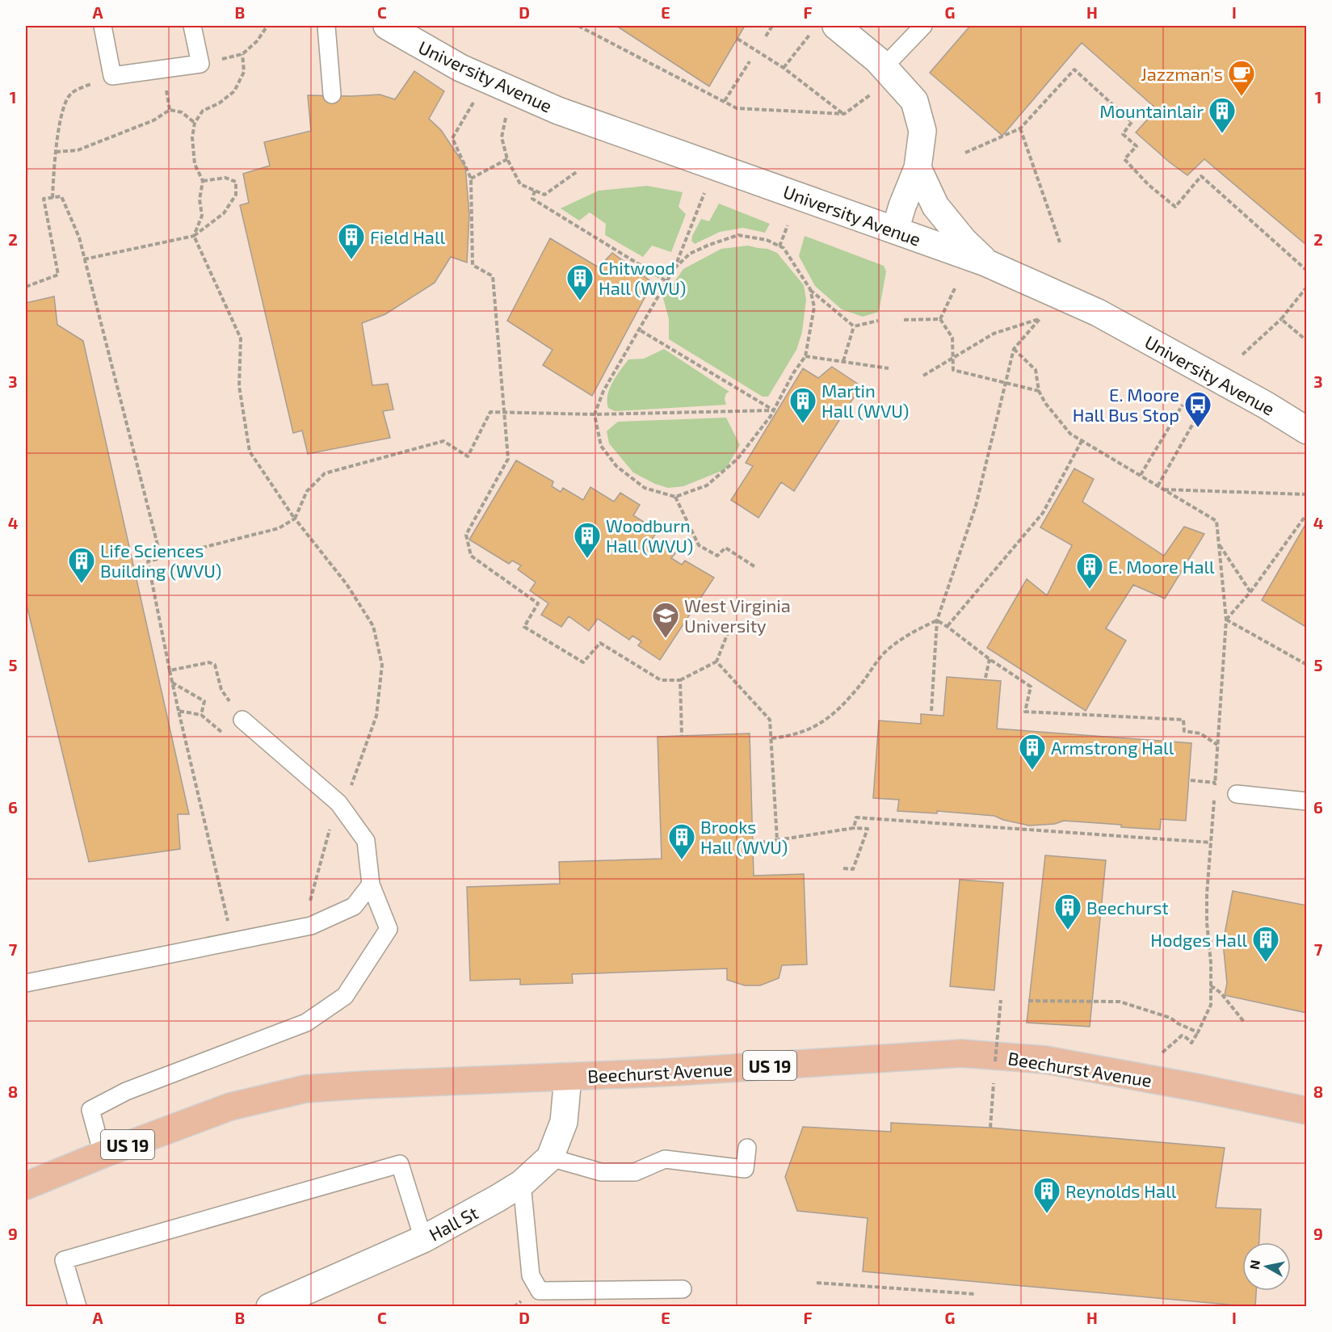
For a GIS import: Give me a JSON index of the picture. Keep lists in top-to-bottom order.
{
  "streets": {
    "main road": ["US 19", "Beechurst Avenue"],
    "street": ["University Avenue", "Hall St"]
  },
  "crossings": [
    ["Beechurst Avenue", "Hall St"]
  ],
  "places": {
    "cafe": ["Jazzman's"],
    "building": [
      "Mountainlair",
      "Field Hall",
      "Chitwood Hall (WVU)",
      "Martin Hall (WVU)",
      "Woodburn Hall (WVU)",
      "Life Sciences Building (WVU)",
      "E. Moore Hall",
      "Armstrong Hall",
      "Brooks Hall (WVU)",
      "Beechurst",
      "Hodges Hall",
      "Reynolds Hall"
    ],
    "bus stop": ["E. Moore Hall Bus Stop"],
    "school or university": ["West Virginia University"]
  },
  "north": "left",
  "grid": {
    "columns": [
      "A",
      "B",
      "C",
      "D",
      "E",
      "F",
      "G",
      "H",
      "I"
    ],
    "rows": [
      "1",
      "2",
      "3",
      "4",
      "5",
      "6",
      "7",
      "8",
      "9"
    ]
  }
}
